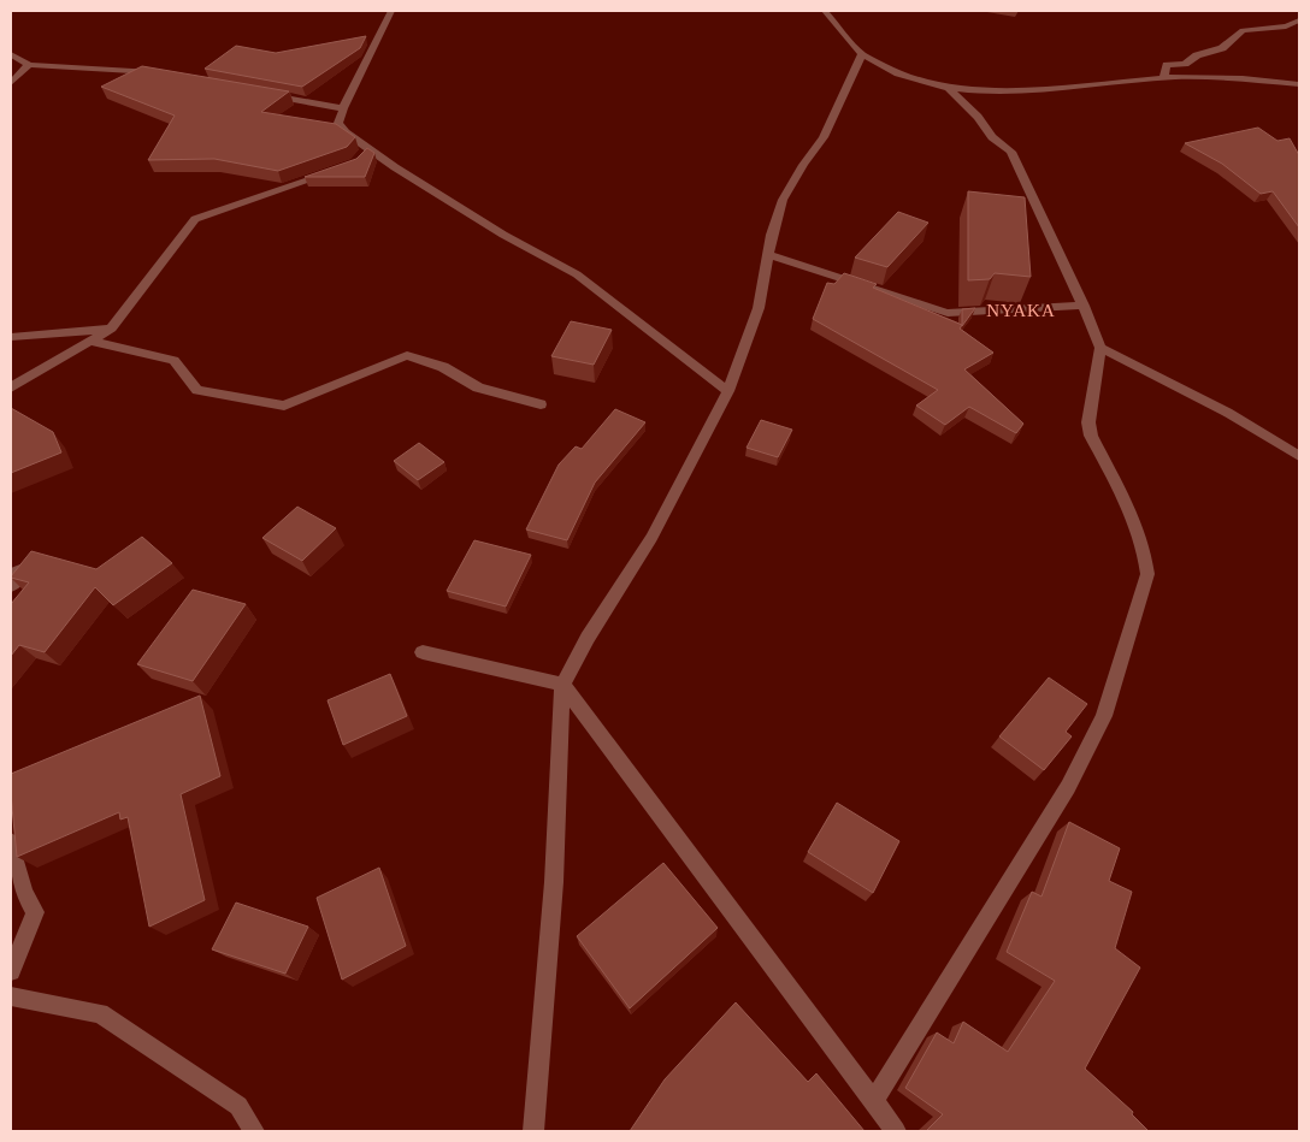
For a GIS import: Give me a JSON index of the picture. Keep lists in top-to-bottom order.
{
  "districts": ["NYAKA"]
}
